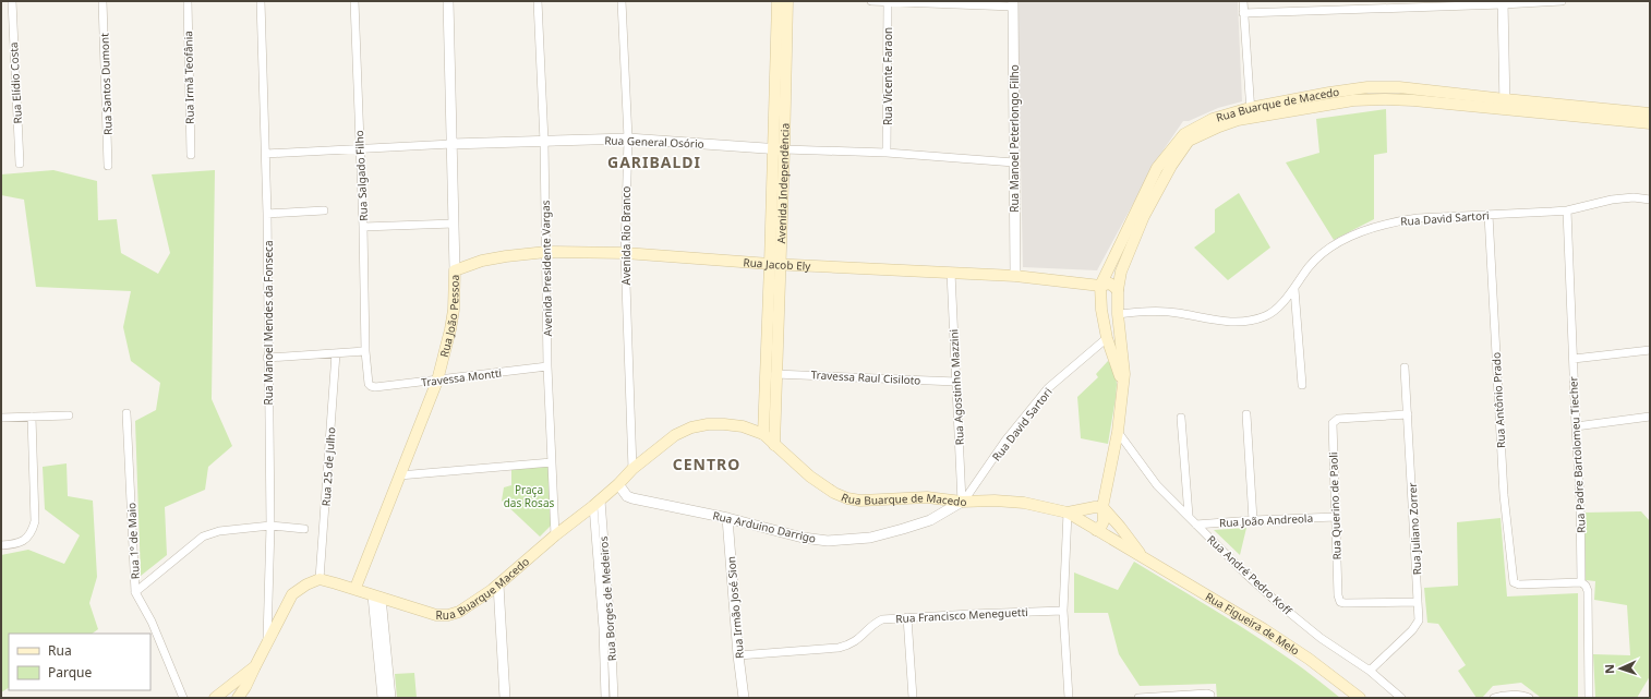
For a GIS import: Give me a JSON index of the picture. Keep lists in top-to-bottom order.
{
  "streets": {
    "main road": [
      "Rua Buarque de Macedo",
      "Avenida Independência",
      "Rua Jacob Ely",
      "Rua João Pessoa",
      "Rua Buarque Macedo",
      "Rua Figueira de Melo"
    ],
    "street": [
      "Rua Vicente Faraon",
      "Rua Irmã Teofânia",
      "Rua Elídio Costa",
      "Rua Santos Dumont",
      "Rua Manoel Peterlongo Filho",
      "Rua General Osório",
      "Rua Salgado Filho",
      "Rua David Sartori",
      "Avenida Rio Branco",
      "Avenida Presidente Vargas",
      "Rua Manoel Mendes da Fonseca",
      "Travessa Montti",
      "Travessa Raul Cisiloto",
      "Rua Agostinho Mazzini",
      "Rua Antônio Prado",
      "Rua Padre Bartolomeu Tiecher",
      "Rua 25 de Julho",
      "Rua Querino de Paoli",
      "Rua João Andreola",
      "Rua Arduino Darrigo",
      "Rua Juliano Zorrer",
      "Rua 1º de Maio",
      "Rua André Pedro Koff",
      "Rua Borges de Medeiros",
      "Rua Irmão José Sion",
      "Rua Francisco Meneguetti"
    ]
  },
  "crossings": [
    ["Rua Vicente Faraon", "Rua General Osório"],
    ["Rua Buarque de Macedo", "Avenida Independência"],
    ["Rua Buarque de Macedo", "Rua David Sartori"],
    ["Rua Buarque de Macedo", "Rua Jacob Ely"],
    ["Rua Buarque de Macedo", "Rua Agostinho Mazzini"],
    ["Rua Buarque de Macedo", "Rua Arduino Darrigo"],
    ["Rua Buarque de Macedo", "Rua André Pedro Koff"],
    ["Rua Buarque de Macedo", "Rua Buarque Macedo"],
    ["Rua Buarque de Macedo", "Rua Figueira de Melo"],
    ["Rua Manoel Peterlongo Filho", "Rua General Osório"],
    ["Rua Manoel Peterlongo Filho", "Rua Jacob Ely"],
    ["Rua General Osório", "Rua Salgado Filho"],
    ["Rua General Osório", "Avenida Independência"],
    ["Rua General Osório", "Avenida Rio Branco"],
    ["Rua General Osório", "Avenida Presidente Vargas"],
    ["Rua General Osório", "Rua João Pessoa"],
    ["Rua General Osório", "Rua Manoel Mendes da Fonseca"],
    ["Rua Salgado Filho", "Travessa Montti"],
    ["Avenida Independência", "Rua Jacob Ely"],
    ["Avenida Independência", "Travessa Raul Cisiloto"],
    ["Avenida Independência", "Rua Buarque Macedo"],
    ["Rua David Sartori", "Rua Agostinho Mazzini"],
    ["Rua David Sartori", "Rua Antônio Prado"],
    ["Rua David Sartori", "Rua Padre Bartolomeu Tiecher"],
    ["Rua David Sartori", "Rua Arduino Darrigo"],
    ["Avenida Rio Branco", "Rua Jacob Ely"],
    ["Avenida Rio Branco", "Rua Buarque Macedo"],
    ["Rua Jacob Ely", "Avenida Presidente Vargas"],
    ["Rua Jacob Ely", "Rua João Pessoa"],
    ["Rua Jacob Ely", "Rua Agostinho Mazzini"],
    ["Avenida Presidente Vargas", "Travessa Montti"],
    ["Avenida Presidente Vargas", "Rua Buarque Macedo"],
    ["Rua João Pessoa", "Travessa Montti"],
    ["Rua João Pessoa", "Rua Buarque Macedo"],
    ["Rua Manoel Mendes da Fonseca", "Rua 1º de Maio"],
    ["Travessa Raul Cisiloto", "Rua Agostinho Mazzini"],
    ["Rua Agostinho Mazzini", "Rua Arduino Darrigo"],
    ["Rua Antônio Prado", "Rua Padre Bartolomeu Tiecher"],
    ["Rua 25 de Julho", "Rua Buarque Macedo"],
    ["Rua Querino de Paoli", "Rua João Andreola"],
    ["Rua Querino de Paoli", "Rua Juliano Zorrer"],
    ["Rua João Andreola", "Rua André Pedro Koff"],
    ["Rua Arduino Darrigo", "Rua Buarque Macedo"],
    ["Rua Arduino Darrigo", "Rua Irmão José Sion"],
    ["Rua Juliano Zorrer", "Rua André Pedro Koff"],
    ["Rua Buarque Macedo", "Rua Borges de Medeiros"],
    ["Rua Irmão José Sion", "Rua Francisco Meneguetti"]
  ],
  "districts": ["GARIBALDI", "CENTRO"],
  "parks": ["Praça das Rosas"],
  "legend": ["Rua", "Parque"],
  "north": "left"
}
